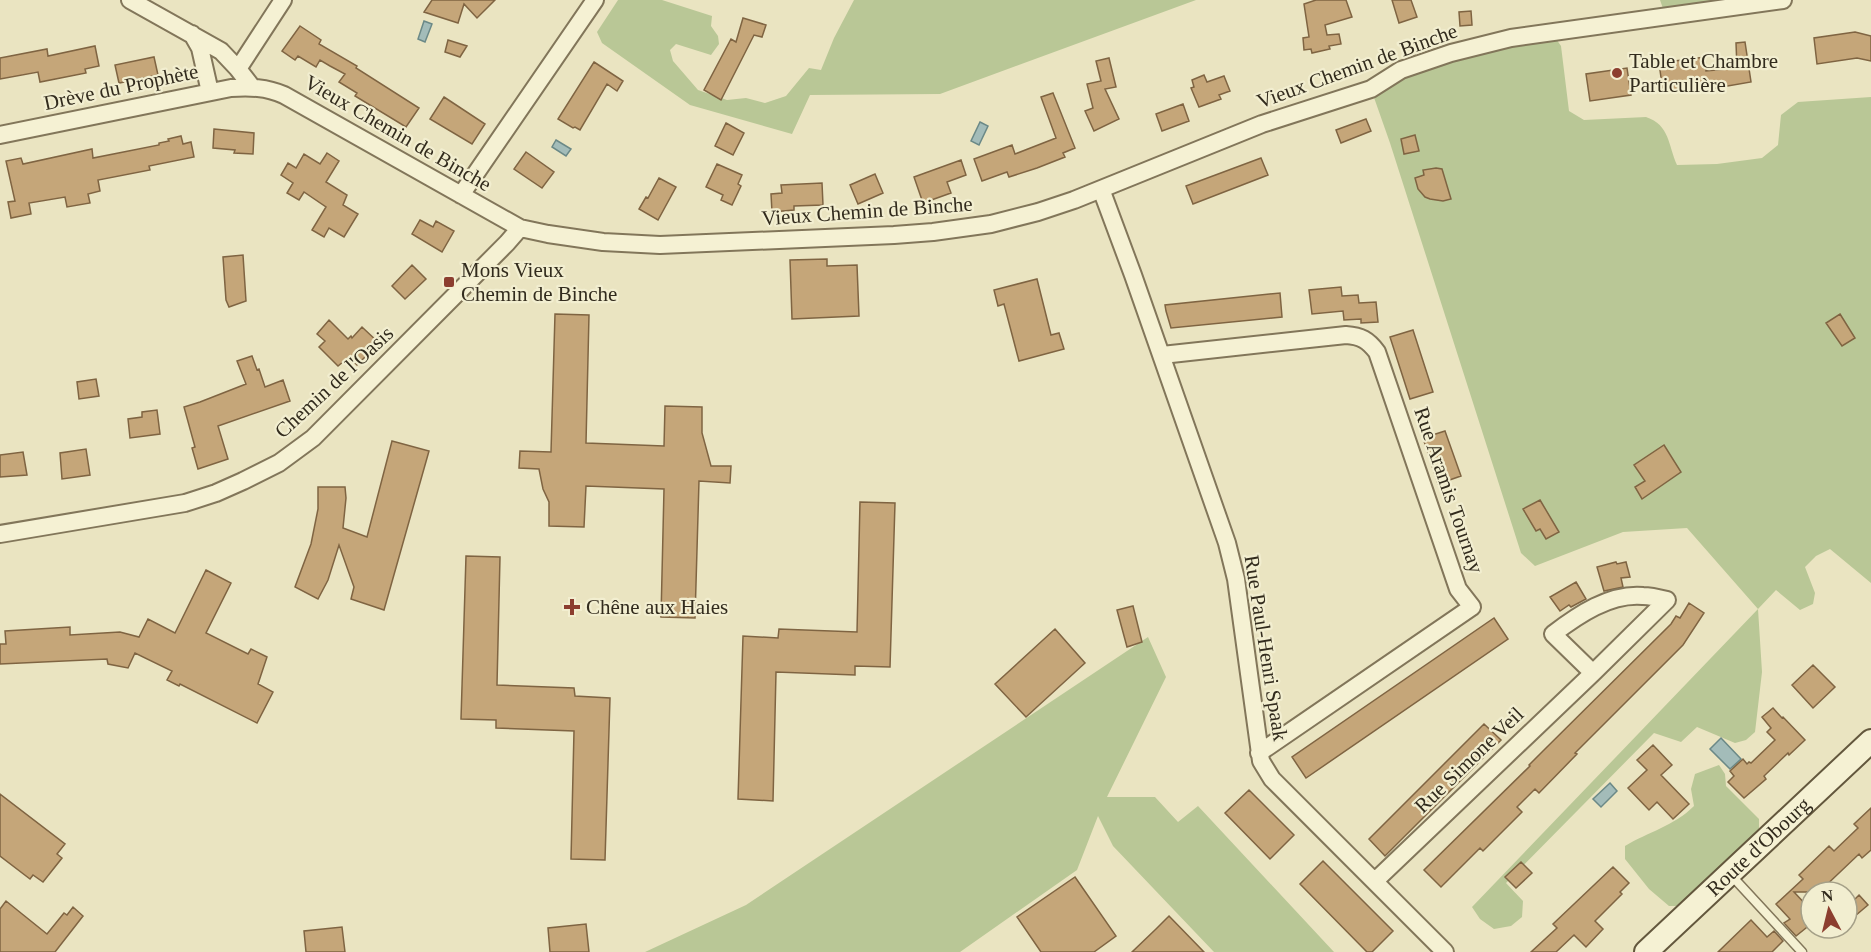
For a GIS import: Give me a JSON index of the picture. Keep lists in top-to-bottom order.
{
  "streets": {
    "main road": ["Route d'Obourg"],
    "street": [
      "Vieux Chemin de Binche",
      "Drève du Prophète",
      "Chemin de l'Oasis",
      "Rue Aramis Tournay",
      "Rue Paul-Henri Spaak",
      "Rue Simone Veil"
    ]
  },
  "crossings": [
    ["Vieux Chemin de Binche", "Drève du Prophète"],
    ["Vieux Chemin de Binche", "Chemin de l'Oasis"],
    ["Vieux Chemin de Binche", "Rue Paul-Henri Spaak"],
    ["Rue Aramis Tournay", "Rue Paul-Henri Spaak"],
    ["Rue Paul-Henri Spaak", "Rue Simone Veil"]
  ],
  "places": {
    "other": ["Table et Chambre Particulière"],
    "transit": ["Mons Vieux Chemin de Binche"],
    "health": ["Chêne aux Haies"]
  },
  "north": "top"
}
